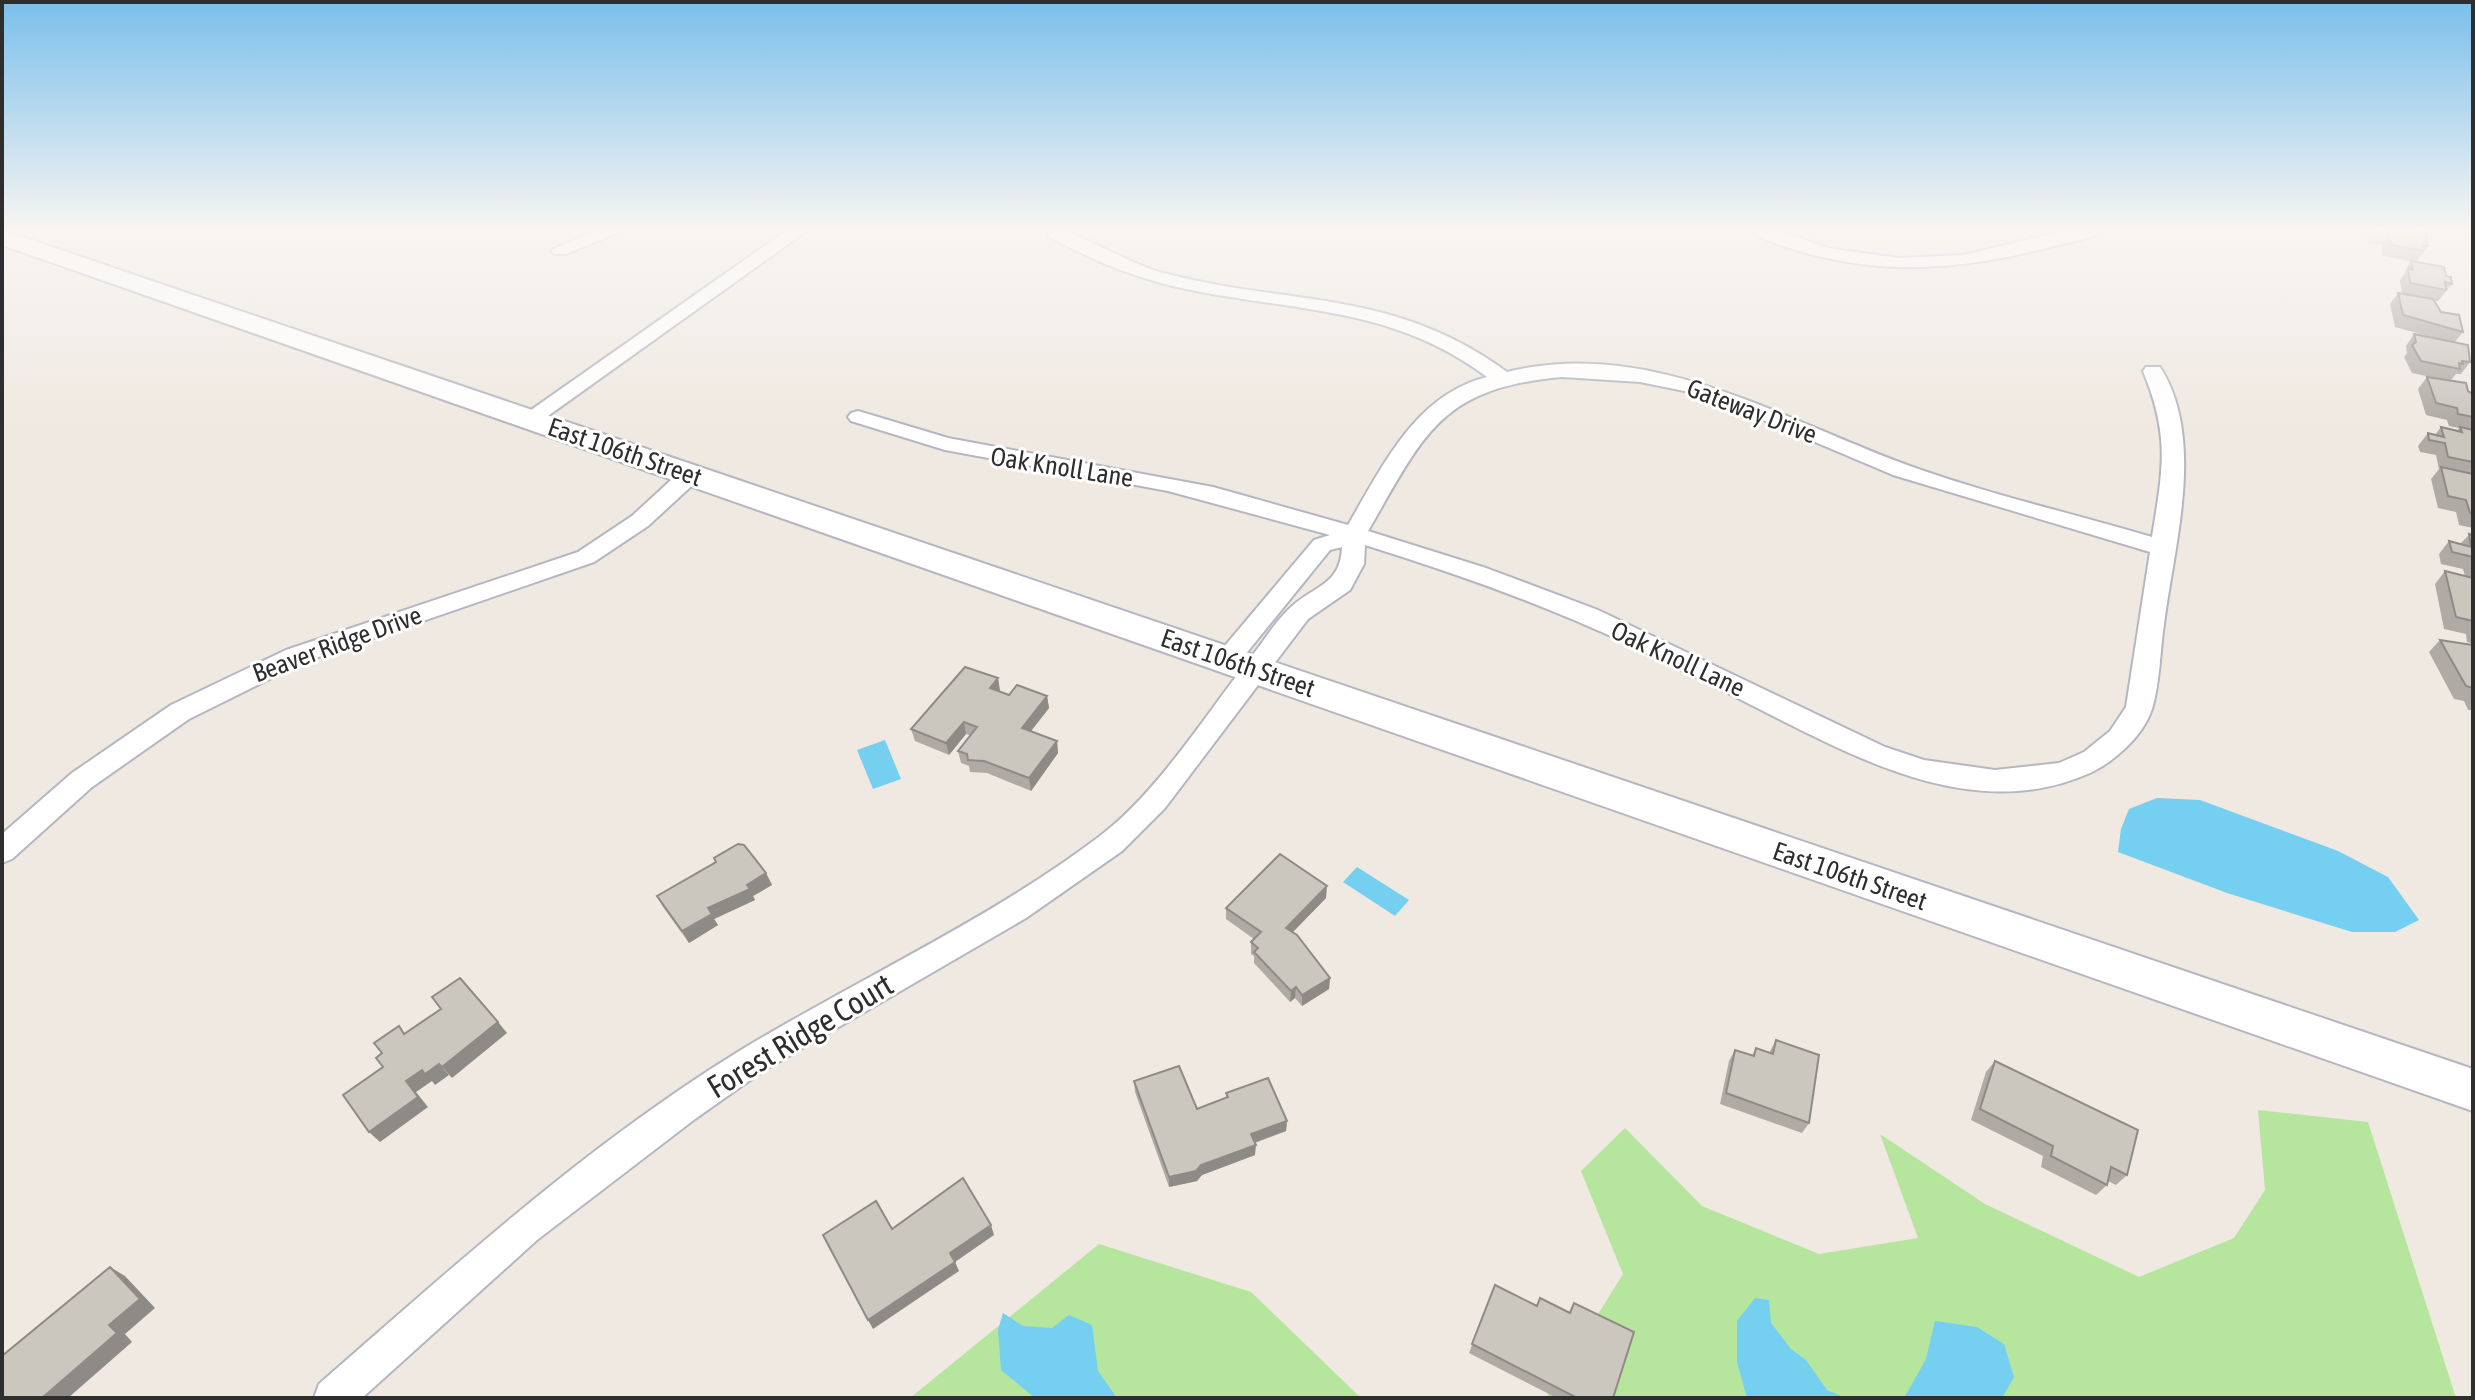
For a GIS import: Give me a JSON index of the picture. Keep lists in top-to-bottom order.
{
  "streets": {
    "main road": ["East 106th Street"],
    "street": [
      "Gateway Drive",
      "Oak Knoll Lane",
      "Beaver Ridge Drive",
      "Forest Ridge Court"
    ]
  },
  "crossings": [
    ["Gateway Drive", "East 106th Street"],
    ["Gateway Drive", "Oak Knoll Lane"],
    ["Gateway Drive", "Forest Ridge Court"],
    ["East 106th Street", "Beaver Ridge Drive"],
    ["East 106th Street", "Forest Ridge Court"]
  ]
}
